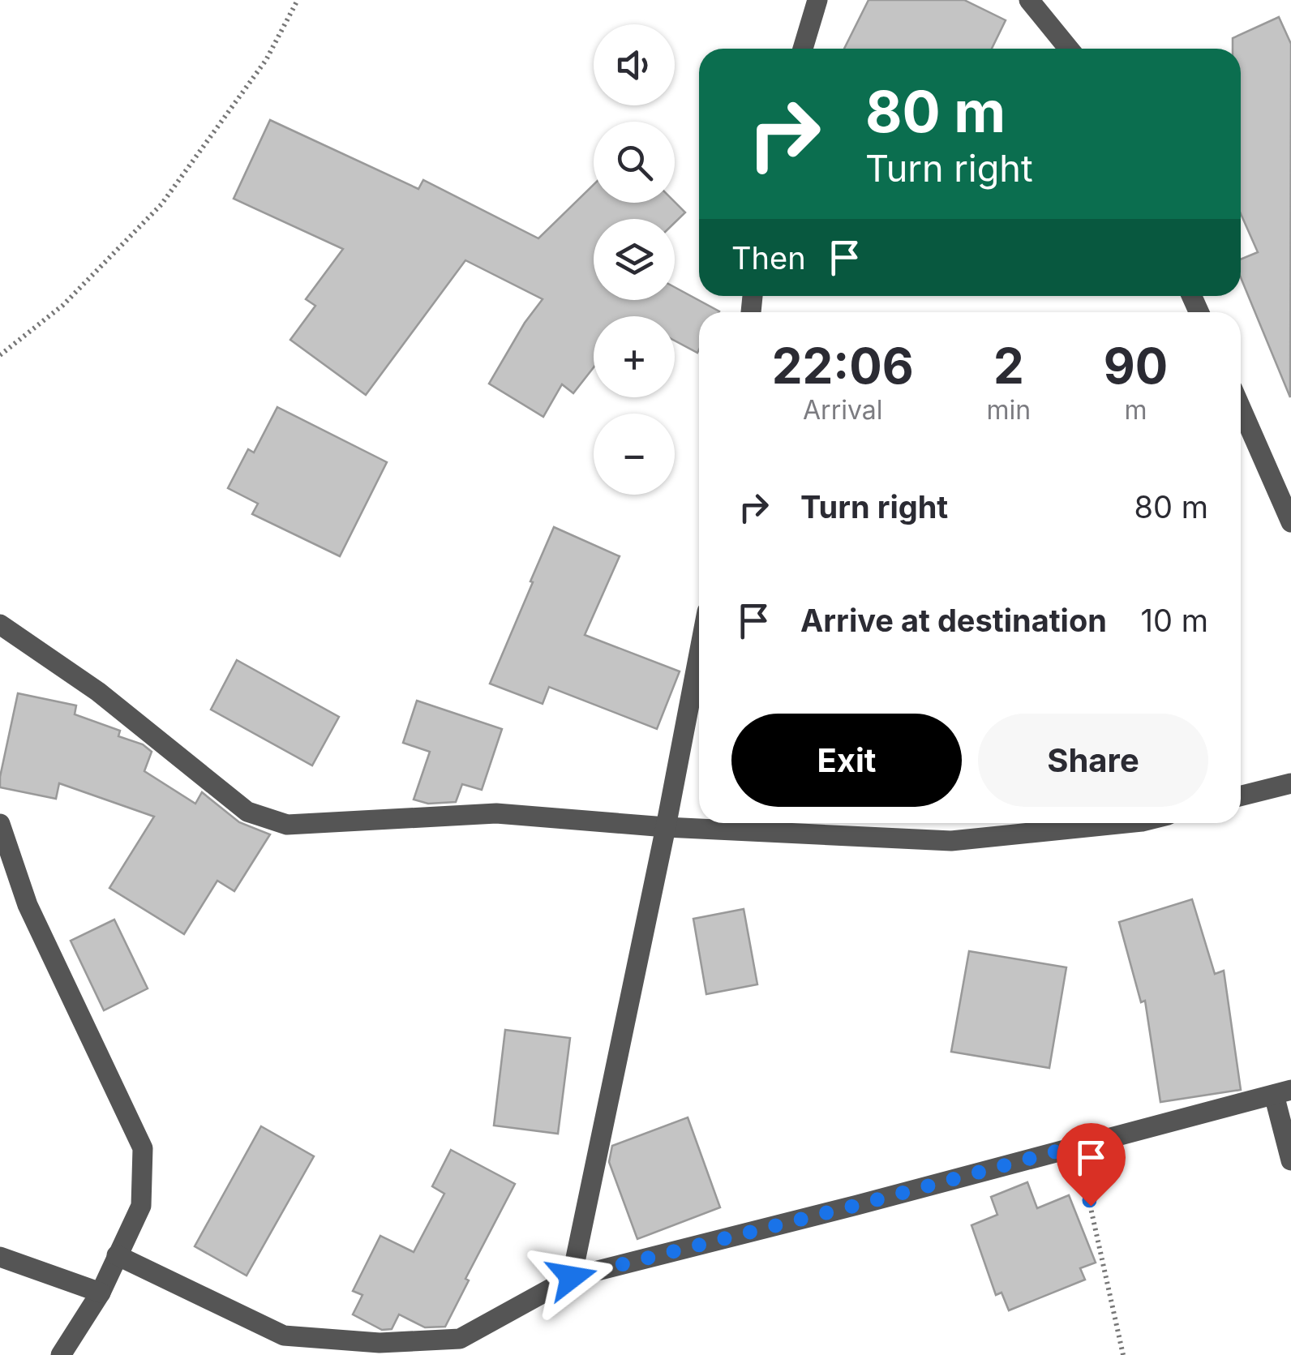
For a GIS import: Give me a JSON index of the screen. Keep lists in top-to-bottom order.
{
  "page": {
    "map_buttons": ["+", "−"],
    "turn": ["80 m", "Turn right"],
    "then": "Then",
    "eta": [
      "22:06",
      "Arrival",
      "2",
      "min",
      "90",
      "m"
    ],
    "list": [
      {
        "name": "Turn right",
        "value": "80 m"
      },
      {
        "name": "Arrive at destination",
        "value": "10 m"
      }
    ],
    "buttons": ["Exit", "Share"]
  }
}
